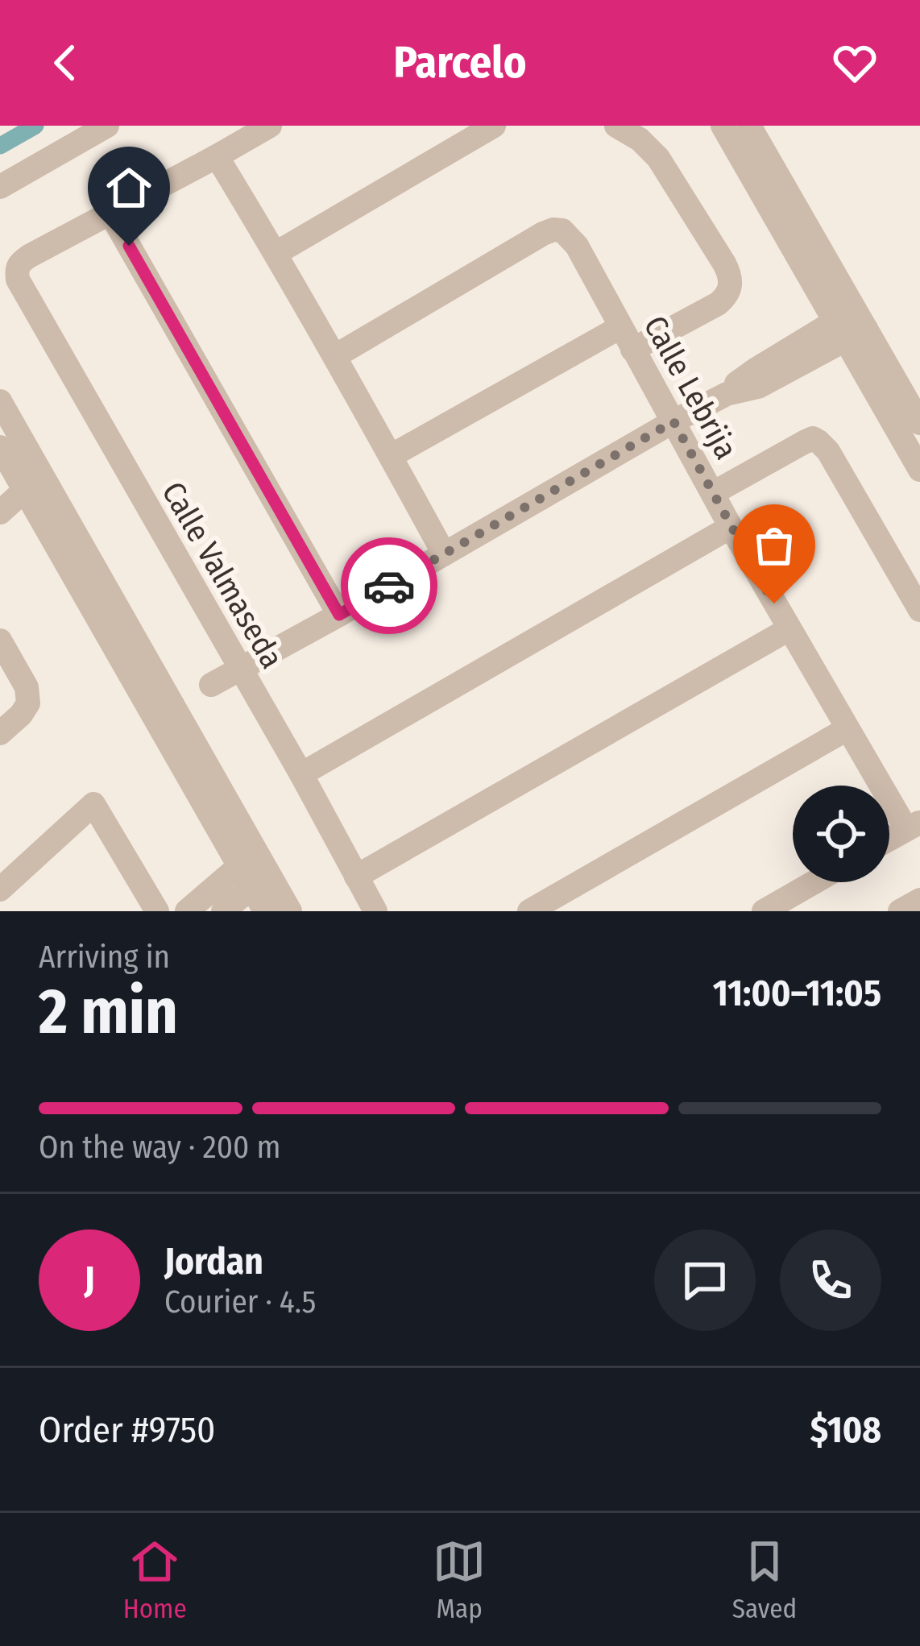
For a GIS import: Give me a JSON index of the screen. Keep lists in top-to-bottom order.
{
  "streets": {
    "street": ["Calle Lebrija", "Calle Valmaseda"]
  },
  "page": {
    "header": "Parcelo",
    "heading": ["2 min", "Arriving in", "11:00–11:05"],
    "panel": [
      "Jordan",
      "Courier · 4.5",
      "Order #9750",
      "$108"
    ],
    "bar": "On the way · 200 m",
    "round": "J",
    "tabs": ["Home", "Map", "Saved"]
  }
}
